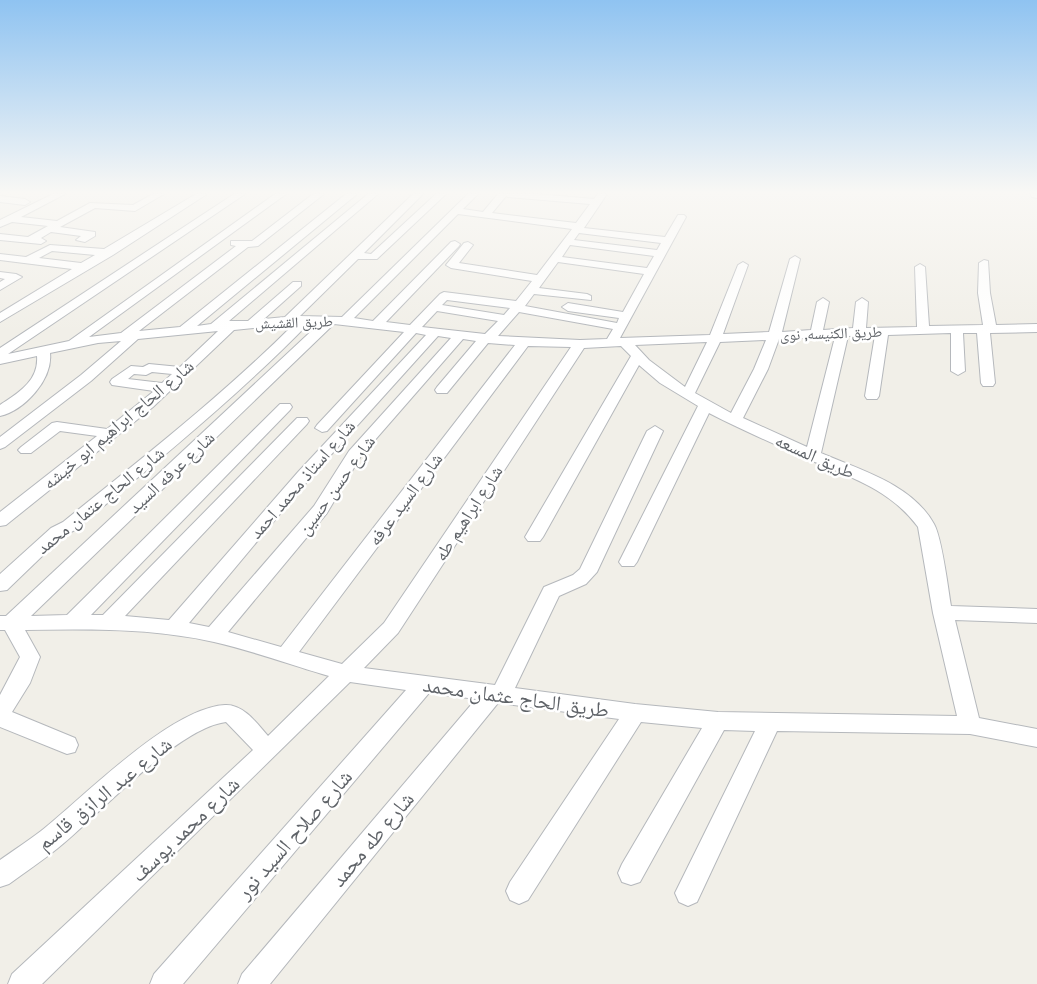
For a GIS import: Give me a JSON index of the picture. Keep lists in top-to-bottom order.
{
  "streets": {
    "street": [
      "طريق القشيش",
      "طريق الكنيسه, نوى",
      "شارع الحاج ابراهيم ابو خيشه",
      "طريق المسعه",
      "شارع عرفه السيد",
      "شارع استاذ محمد احمد",
      "شارع حسن حسين",
      "شارع السيد عرفه",
      "شارع الحاج عتمان محمد",
      "شارع ابراهيم طه",
      "طريق الحاج عثمان محمد",
      "شارع عبد الرازق قاسم",
      "شارع محمد يوسف",
      "شارع صلاح السيد نور",
      "شارع طه محمد"
    ]
  },
  "crossings": [
    ["طريق القشيش", "طريق الكنيسه, نوى"],
    ["طريق القشيش", "شارع الحاج ابراهيم ابو خيشه"],
    ["طريق القشيش", "طريق المسعه"],
    ["طريق القشيش", "شارع عرفه السيد"],
    ["طريق القشيش", "شارع استاذ محمد احمد"],
    ["طريق القشيش", "شارع حسن حسين"],
    ["طريق القشيش", "شارع السيد عرفه"],
    ["طريق القشيش", "شارع الحاج عتمان محمد"],
    ["طريق القشيش", "شارع ابراهيم طه"],
    ["طريق الكنيسه, نوى", "طريق المسعه"],
    ["طريق المسعه", "طريق الحاج عثمان محمد"],
    ["شارع عرفه السيد", "طريق الحاج عثمان محمد"],
    ["شارع استاذ محمد احمد", "طريق الحاج عثمان محمد"],
    ["شارع حسن حسين", "طريق الحاج عثمان محمد"],
    ["شارع السيد عرفه", "طريق الحاج عثمان محمد"],
    ["شارع ابراهيم طه", "طريق الحاج عثمان محمد"],
    ["شارع ابراهيم طه", "شارع محمد يوسف"],
    ["طريق الحاج عثمان محمد", "شارع محمد يوسف"],
    ["طريق الحاج عثمان محمد", "شارع صلاح السيد نور"],
    ["طريق الحاج عثمان محمد", "شارع طه محمد"],
    ["شارع عبد الرازق قاسم", "شارع محمد يوسف"]
  ]
}
